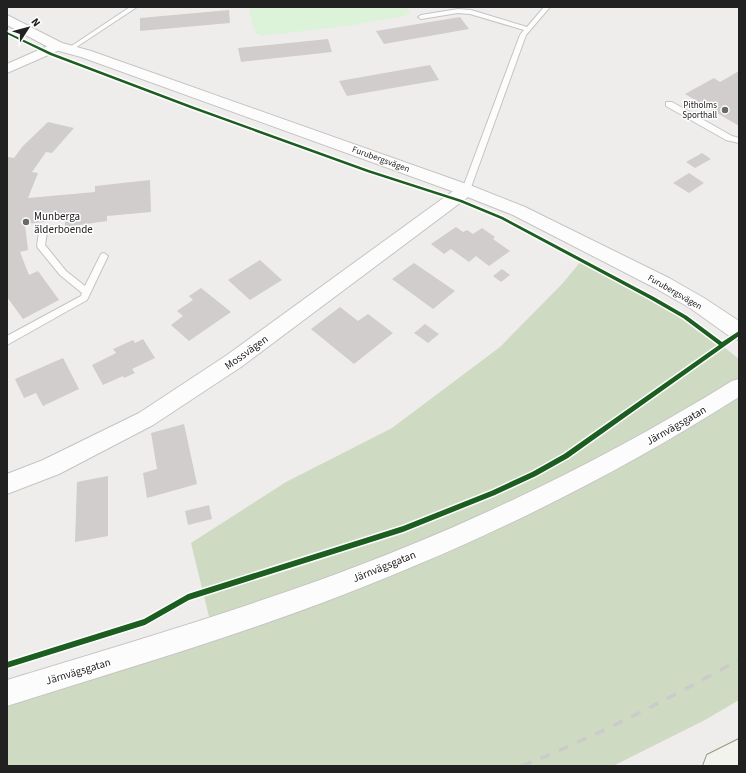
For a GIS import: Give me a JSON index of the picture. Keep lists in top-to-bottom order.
{
  "streets": {
    "street": ["Furubergsvägen", "Mossvägen", "Järnvägsgatan"]
  },
  "crossings": [
    ["Furubergsvägen", "Mossvägen"]
  ],
  "places": ["Pitholms Sporthall", "Munberga älderboende"],
  "north": "top right"
}
